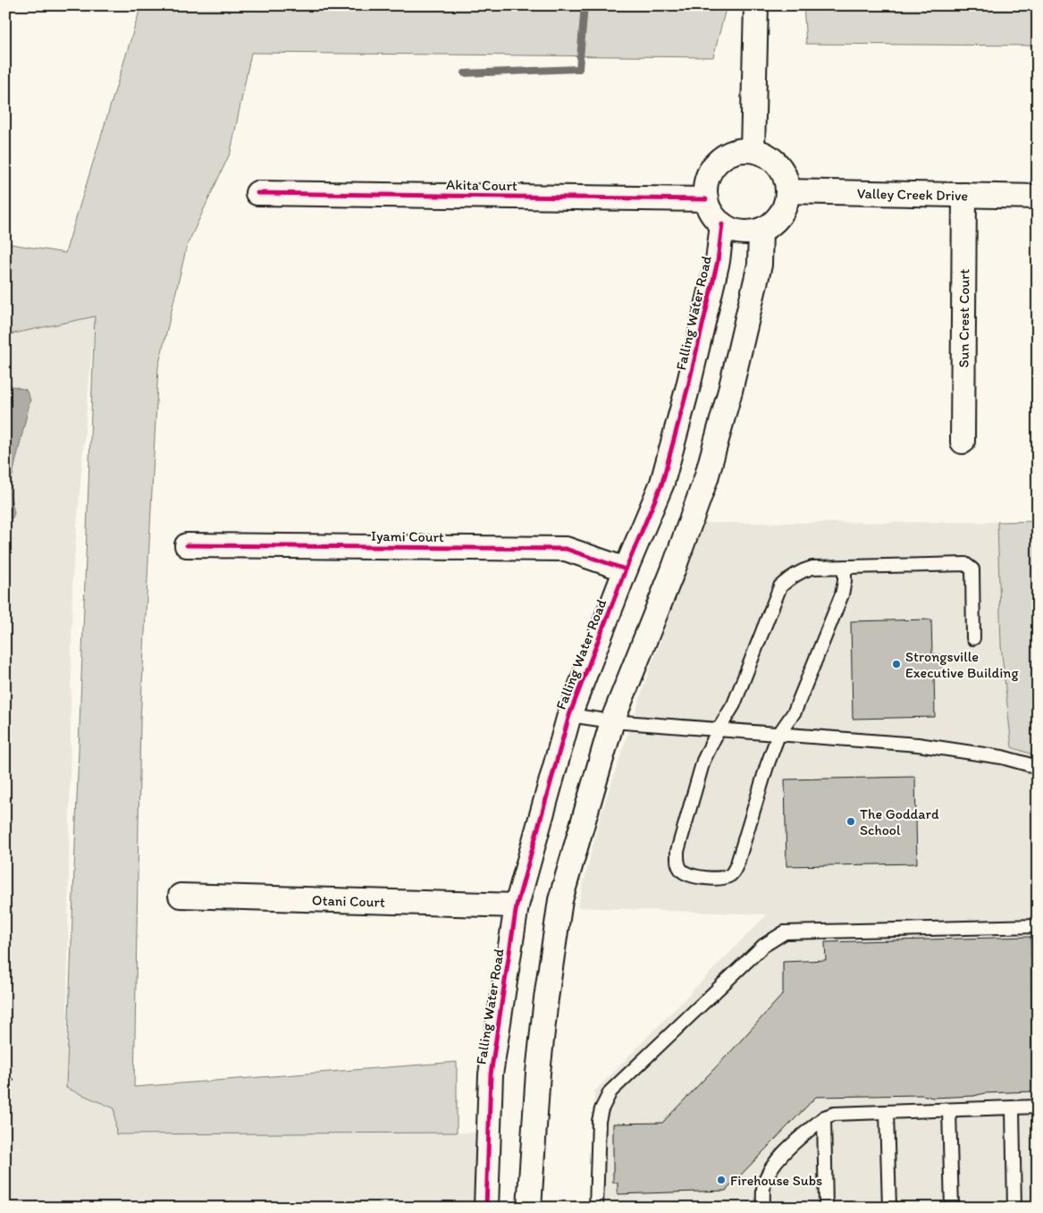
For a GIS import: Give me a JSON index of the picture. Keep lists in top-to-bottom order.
{
  "streets": {
    "street": [
      "Akita Court",
      "Valley Creek Drive",
      "Falling Water Road",
      "Sun Crest Court",
      "Iyami Court",
      "Otani Court"
    ]
  },
  "crossings": [
    ["Akita Court", "Valley Creek Drive"],
    ["Akita Court", "Falling Water Road"],
    ["Valley Creek Drive", "Falling Water Road"],
    ["Valley Creek Drive", "Sun Crest Court"],
    ["Falling Water Road", "Iyami Court"],
    ["Falling Water Road", "Otani Court"]
  ],
  "places": ["Strongsville Executive Building", "The Goddard School", "Firehouse Subs"]
}
